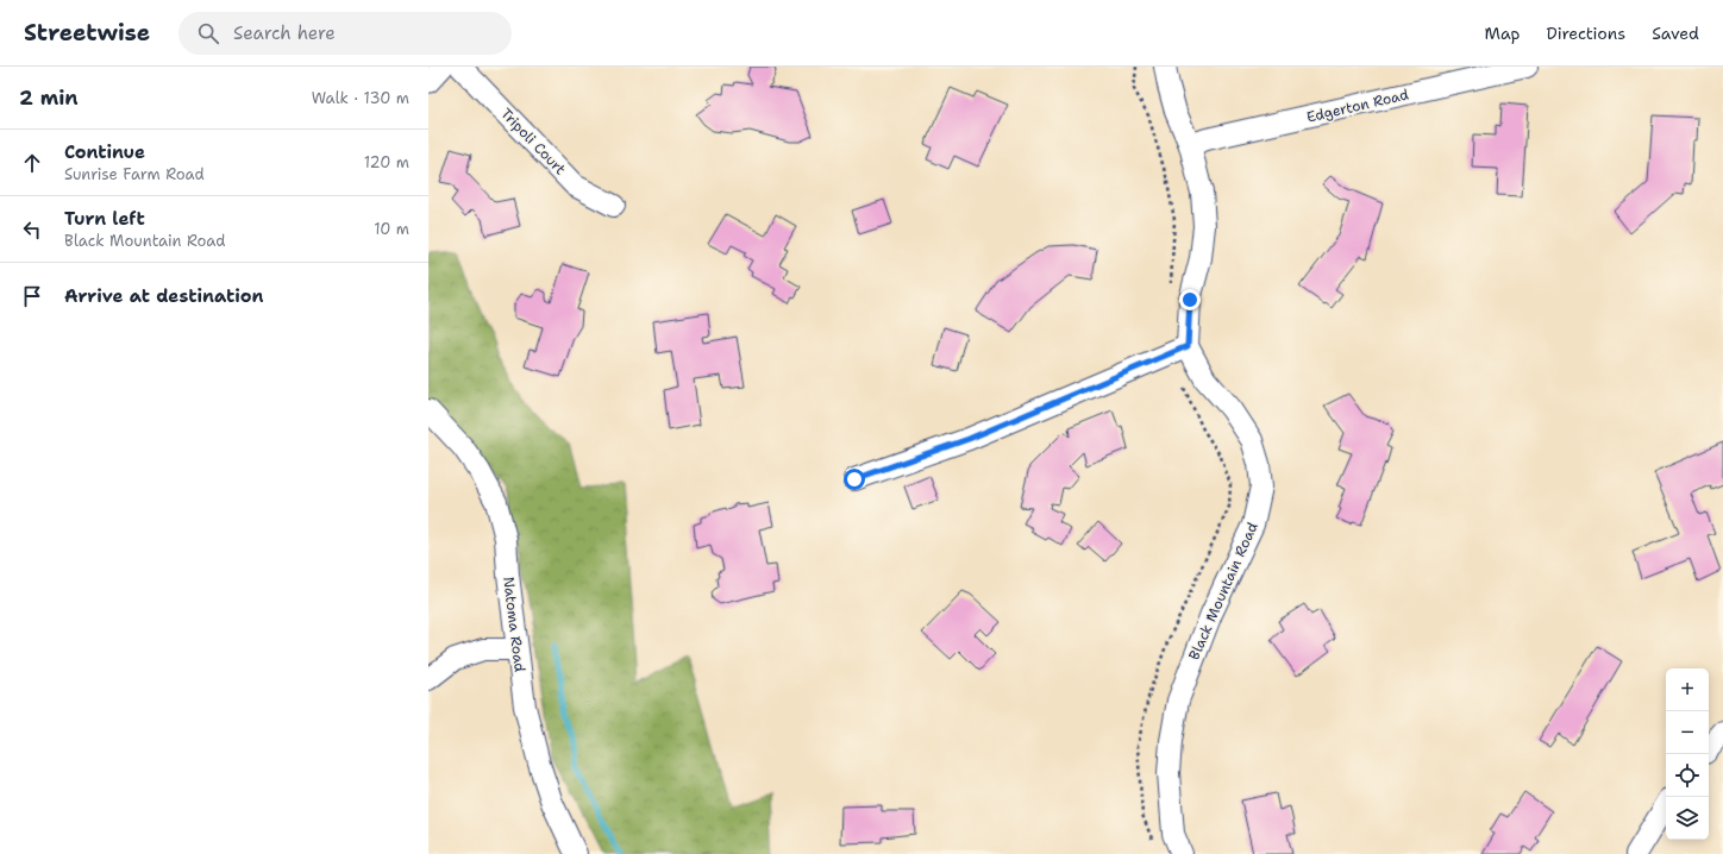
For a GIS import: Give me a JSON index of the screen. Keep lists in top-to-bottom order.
{
  "streets": {
    "street": [
      "Edgerton Road",
      "Tripoli Court",
      "Black Mountain Road",
      "Natoma Road"
    ]
  },
  "page": {
    "header": "Streetwise",
    "search": "Search here",
    "nav": ["Map", "Directions", "Saved"],
    "heading": ["2 min", "Walk · 130 m"],
    "list": [
      ["Continue", "Sunrise Farm Road", "120 m"],
      ["Turn left", "Black Mountain Road", "10 m"],
      "Arrive at destination"
    ],
    "map_buttons": ["+", "−"]
  }
}
